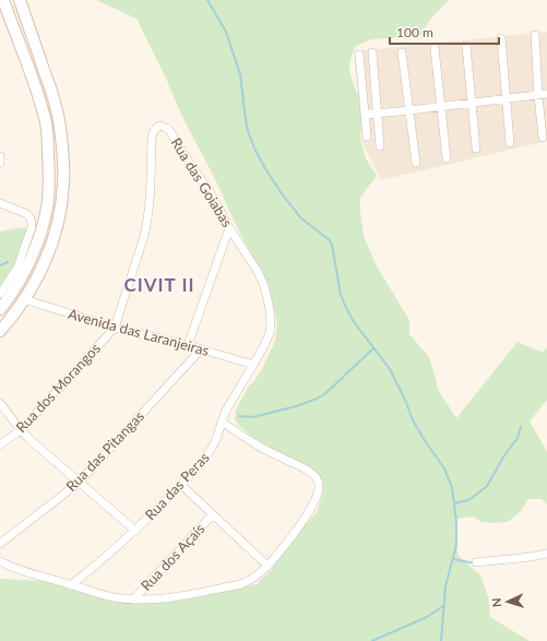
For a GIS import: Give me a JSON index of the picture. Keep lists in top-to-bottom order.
{
  "streets": {
    "street": [
      "Rua das Goiabas",
      "Avenida das Laranjeiras",
      "Rua dos Morangos",
      "Rua das Pitangas",
      "Rua das Peras",
      "Rua dos Açaís"
    ]
  },
  "crossings": [
    ["Rua das Goiabas", "Avenida das Laranjeiras"],
    ["Rua das Goiabas", "Rua dos Morangos"],
    ["Rua das Goiabas", "Rua das Peras"],
    ["Avenida das Laranjeiras", "Rua dos Morangos"],
    ["Avenida das Laranjeiras", "Rua das Pitangas"],
    ["Avenida das Laranjeiras", "Rua das Peras"]
  ],
  "districts": ["CIVIT II"],
  "scale_bar": "100 m",
  "north": "left"
}
